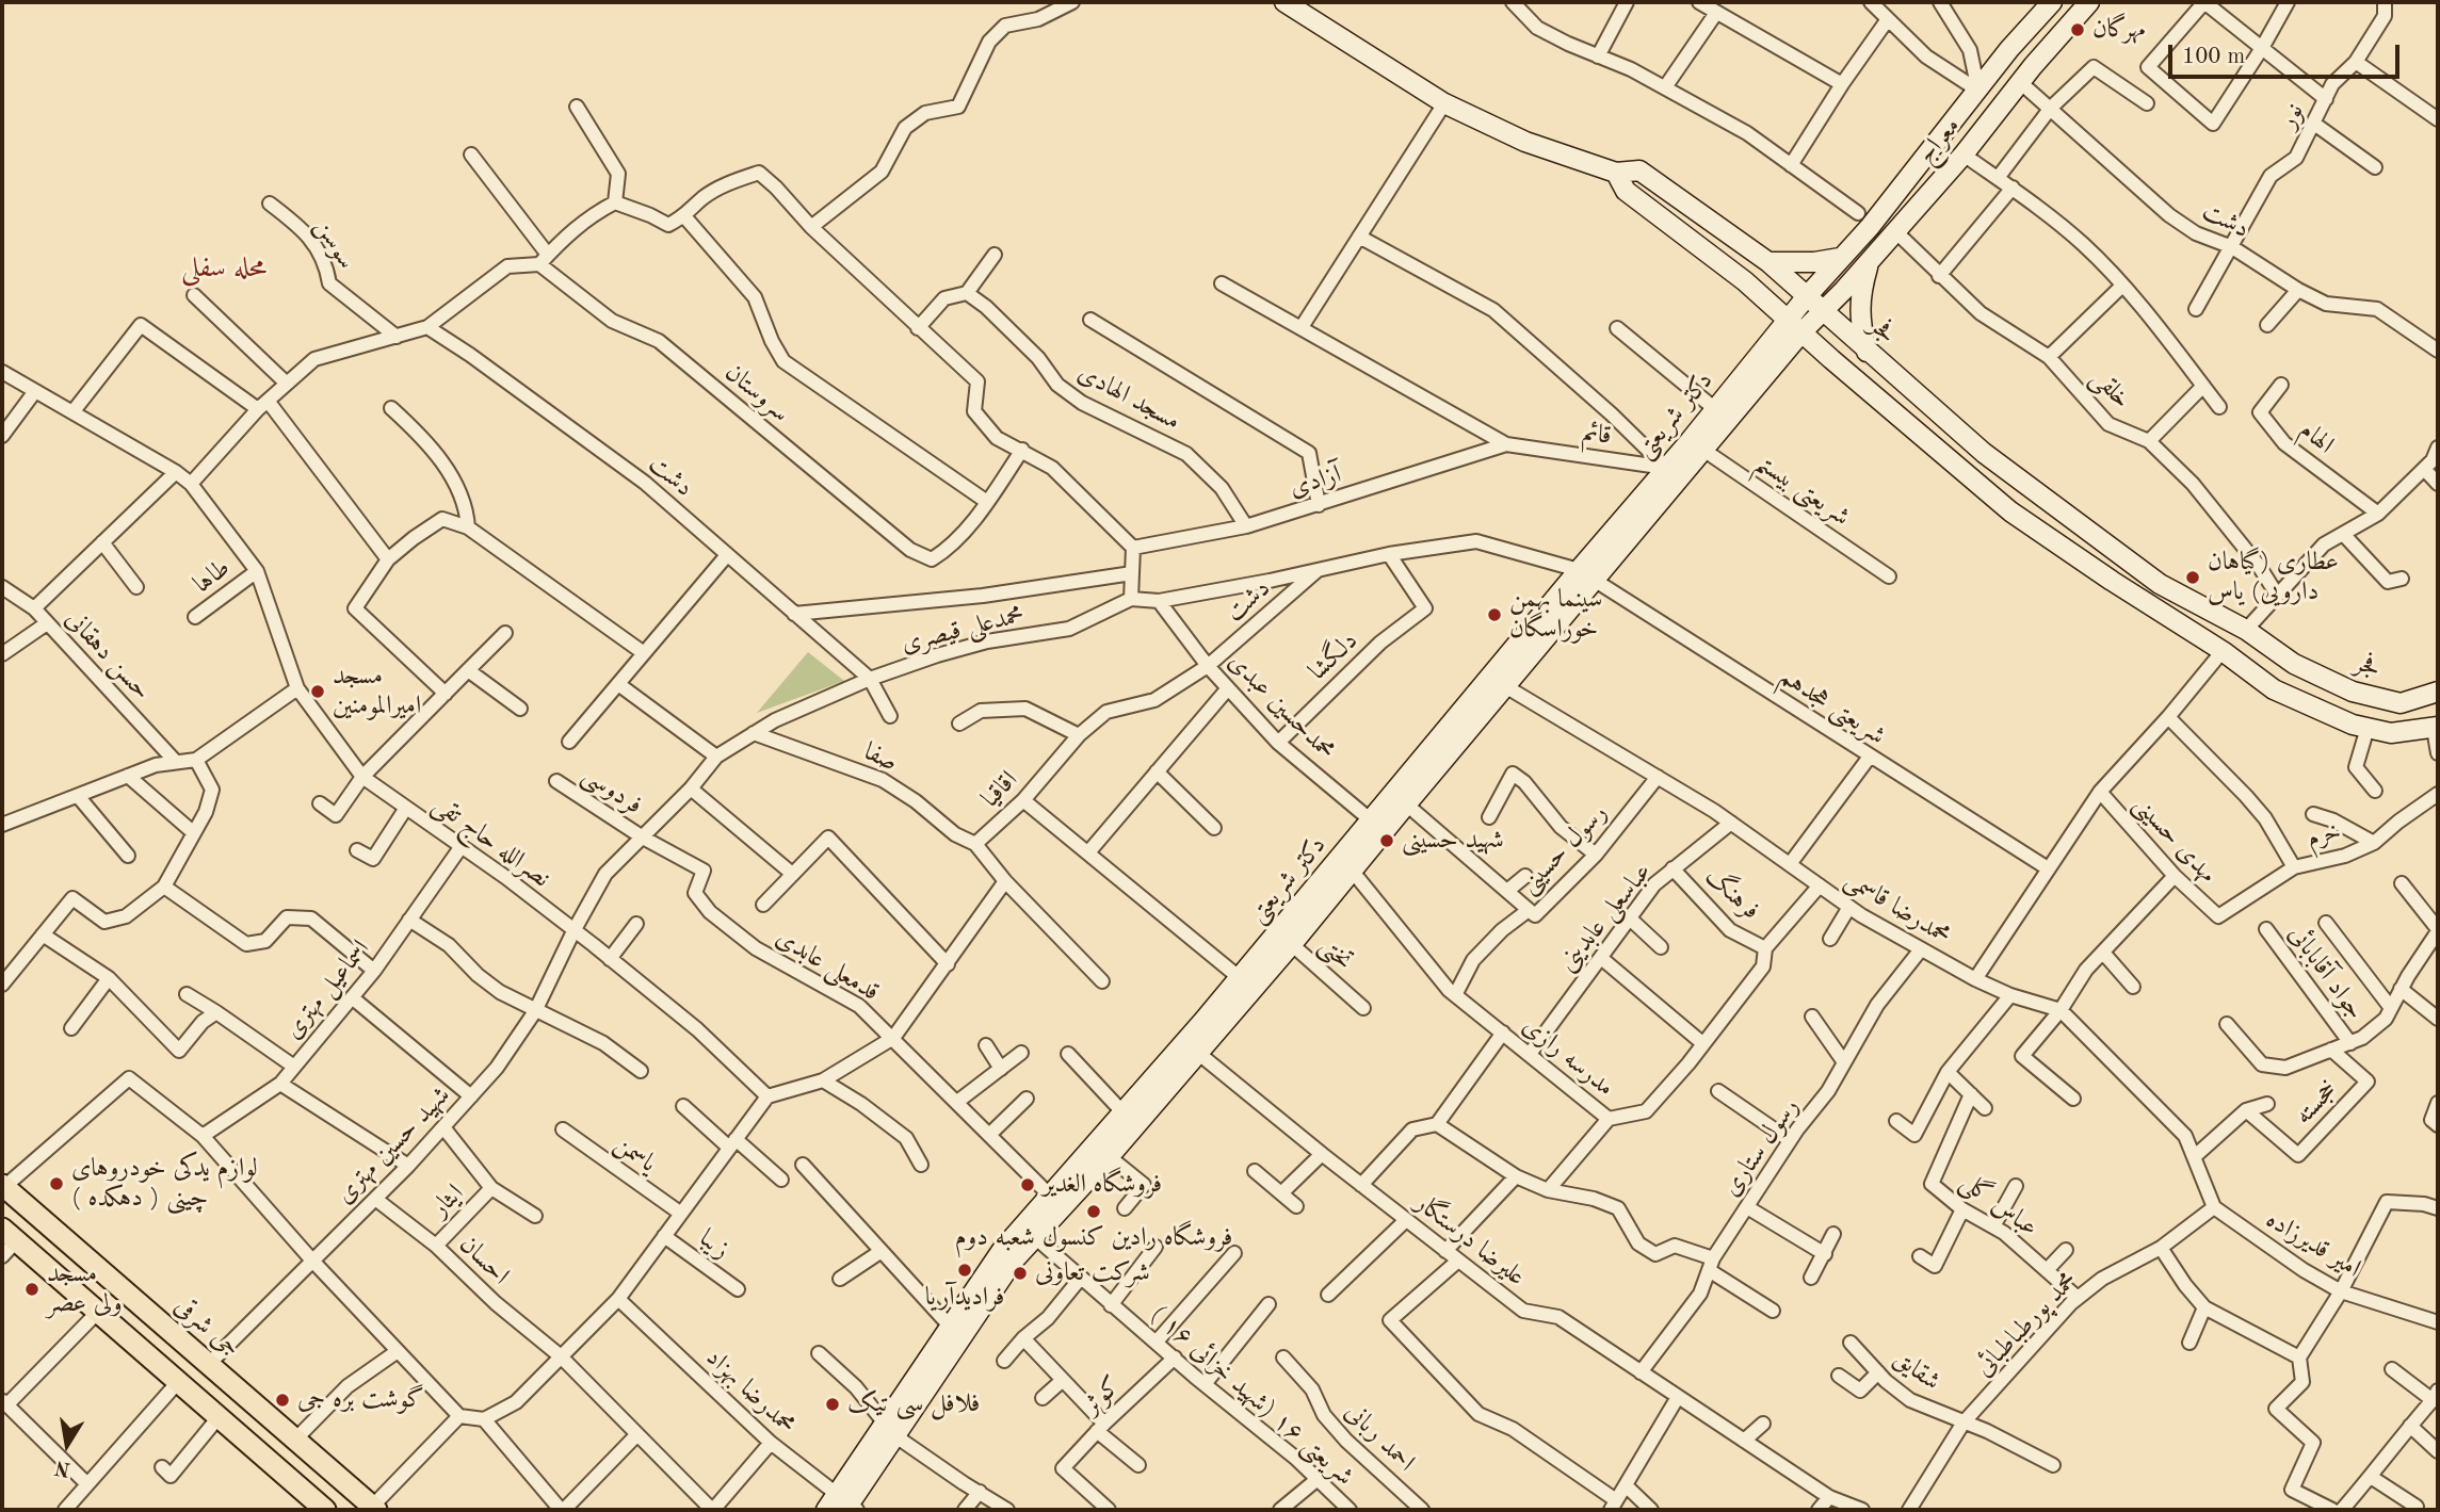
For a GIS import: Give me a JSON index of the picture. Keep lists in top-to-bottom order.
{
  "streets": {
    "main road": [
      "معراج",
      "فجر",
      "دکتر شریعتی",
      "جی شرقی"
    ],
    "street": [
      "نور",
      "دشت",
      "سوسن",
      "خلقی",
      "سروستان",
      "مسجد الهادی",
      "قائم",
      "الهام",
      "آزادی",
      "شریعتی بیستم",
      "طاها",
      "محمدعلی قیصری",
      "حسن دهقانی",
      "دلگشا",
      "محمدحسین عبدی",
      "شریعتی هجدهم",
      "صفا",
      "اقاقیا",
      "فردوسی",
      "خرم",
      "مهدی حسینی",
      "نصرالله حاج تقی",
      "رسول حسینی",
      "فرهنگ",
      "محمدرضا قاسمی",
      "عباسعلی عابدینی",
      "تختی",
      "قدمعلی عابدی",
      "جواد آقابابائی",
      "اسماعیل مهتری",
      "مدرسه رازی",
      "خجسته",
      "شهید حسین مهتری",
      "رسول ستاری",
      "یاسمن",
      "ایثار",
      "عباس گلی",
      "علیرضا درستگار",
      "زیبا",
      "امیر قدیرزاده",
      "احسان",
      "محمد پورطباطبائی",
      "شقایق",
      "محمدرضا بهزاد",
      "کوثر",
      "شریعتی ۱۶ (شهید خزائی ۱۶ )",
      "احمد ربانی"
    ]
  },
  "crossings": [
    ["نور", "دشت"],
    ["معراج", "دشت"],
    ["معراج", "فجر"],
    ["معراج", "خلقی"],
    ["معراج", "دکتر شریعتی"],
    ["دشت", "محمدعلی قیصری"],
    ["دشت", "محمدحسین عبدی"],
    ["دشت", "اقاقیا"],
    ["فجر", "دکتر شریعتی"],
    ["مسجد الهادی", "آزادی"],
    ["دکتر شریعتی", "قائم"],
    ["دکتر شریعتی", "شریعتی بیستم"],
    ["دکتر شریعتی", "محمدحسین عبدی"],
    ["دکتر شریعتی", "شریعتی هجدهم"],
    ["دکتر شریعتی", "رسول حسینی"],
    ["دکتر شریعتی", "محمدرضا قاسمی"],
    ["دکتر شریعتی", "تختی"],
    ["دکتر شریعتی", "قدمعلی عابدی"],
    ["دکتر شریعتی", "مدرسه رازی"],
    ["دکتر شریعتی", "علیرضا درستگار"],
    ["دکتر شریعتی", "محمدرضا بهزاد"],
    ["دکتر شریعتی", "شریعتی ۱۶ (شهید خزائی ۱۶ )"],
    ["قائم", "آزادی"],
    ["طاها", "نصرالله حاج تقی"],
    ["محمدعلی قیصری", "صفا"],
    ["محمدعلی قیصری", "فردوسی"],
    ["محمدعلی قیصری", "نصرالله حاج تقی"],
    ["محمدعلی قیصری", "قدمعلی عابدی"],
    ["محمدعلی قیصری", "شهید حسین مهتری"],
    ["دلگشا", "محمدحسین عبدی"],
    ["دلگشا", "شریعتی هجدهم"],
    ["محمدحسین عبدی", "اقاقیا"],
    ["صفا", "اقاقیا"],
    ["فردوسی", "قدمعلی عابدی"],
    ["خرم", "مهدی حسینی"],
    ["نصرالله حاج تقی", "اسماعیل مهتری"],
    ["نصرالله حاج تقی", "شهید حسین مهتری"],
    ["رسول حسینی", "محمدرضا قاسمی"],
    ["فرهنگ", "عباسعلی عابدینی"],
    ["فرهنگ", "مدرسه رازی"],
    ["محمدرضا قاسمی", "عباسعلی عابدینی"],
    ["محمدرضا قاسمی", "مدرسه رازی"],
    ["محمدرضا قاسمی", "رسول ستاری"],
    ["محمدرضا قاسمی", "امیر قدیرزاده"],
    ["محمدرضا قاسمی", "محمد پورطباطبائی"],
    ["عباسعلی عابدینی", "مدرسه رازی"],
    ["شهید حسین مهتری", "احسان"],
    ["شهید حسین مهتری", "جی شرقی"],
    ["رسول ستاری", "علیرضا درستگار"],
    ["ایثار", "احسان"],
    ["عباس گلی", "محمد پورطباطبائی"],
    ["امیر قدیرزاده", "محمد پورطباطبائی"],
    ["محمد پورطباطبائی", "شقایق"],
    ["کوثر", "شریعتی ۱۶ (شهید خزائی ۱۶ )"]
  ],
  "districts": ["محله سفلی"],
  "places": [
    "مهرگان",
    "عطاری (گیاهان دارویی) یاس",
    "سینما بهمن خوراسگان",
    "مسجد امیرالمومنین",
    "شهید حسینی",
    "لوازم یدکی خودروهای چینی ( دهکده )",
    "فروشگاه الغدیر",
    "فروشگاه رادین کنسول شعبه دوم",
    "فرادیدآریا",
    "شرکت تعاونی",
    "مسجد ولی عصر",
    "گوشت بره جی",
    "فلافل سی تیک"
  ],
  "scale_bar": "100 m",
  "north": "bottom"
}
